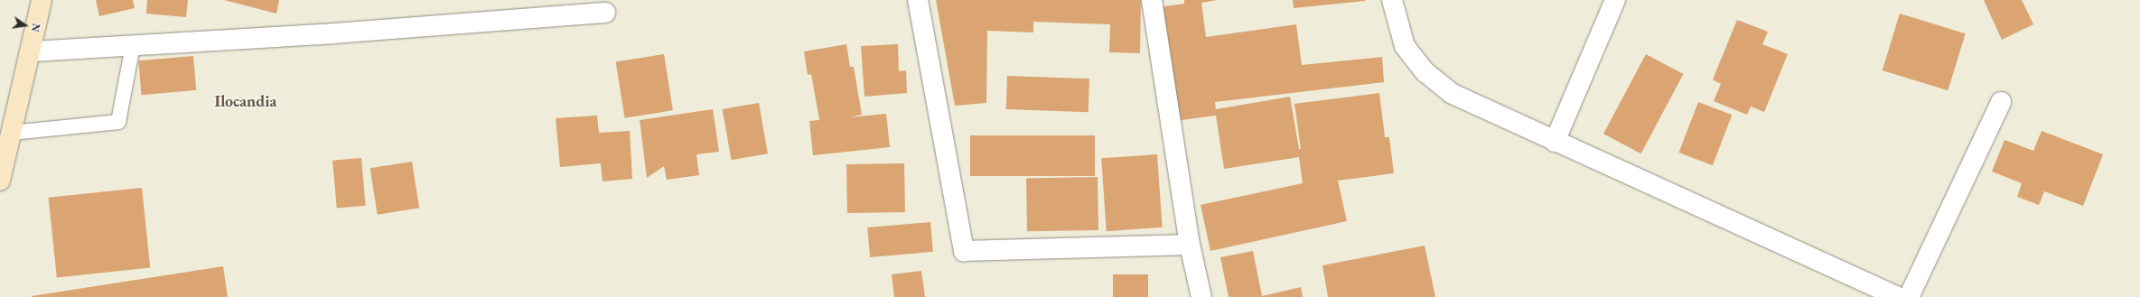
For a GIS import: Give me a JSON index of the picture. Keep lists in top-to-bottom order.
{
  "districts": ["Ilocandia"],
  "north": "right"
}
